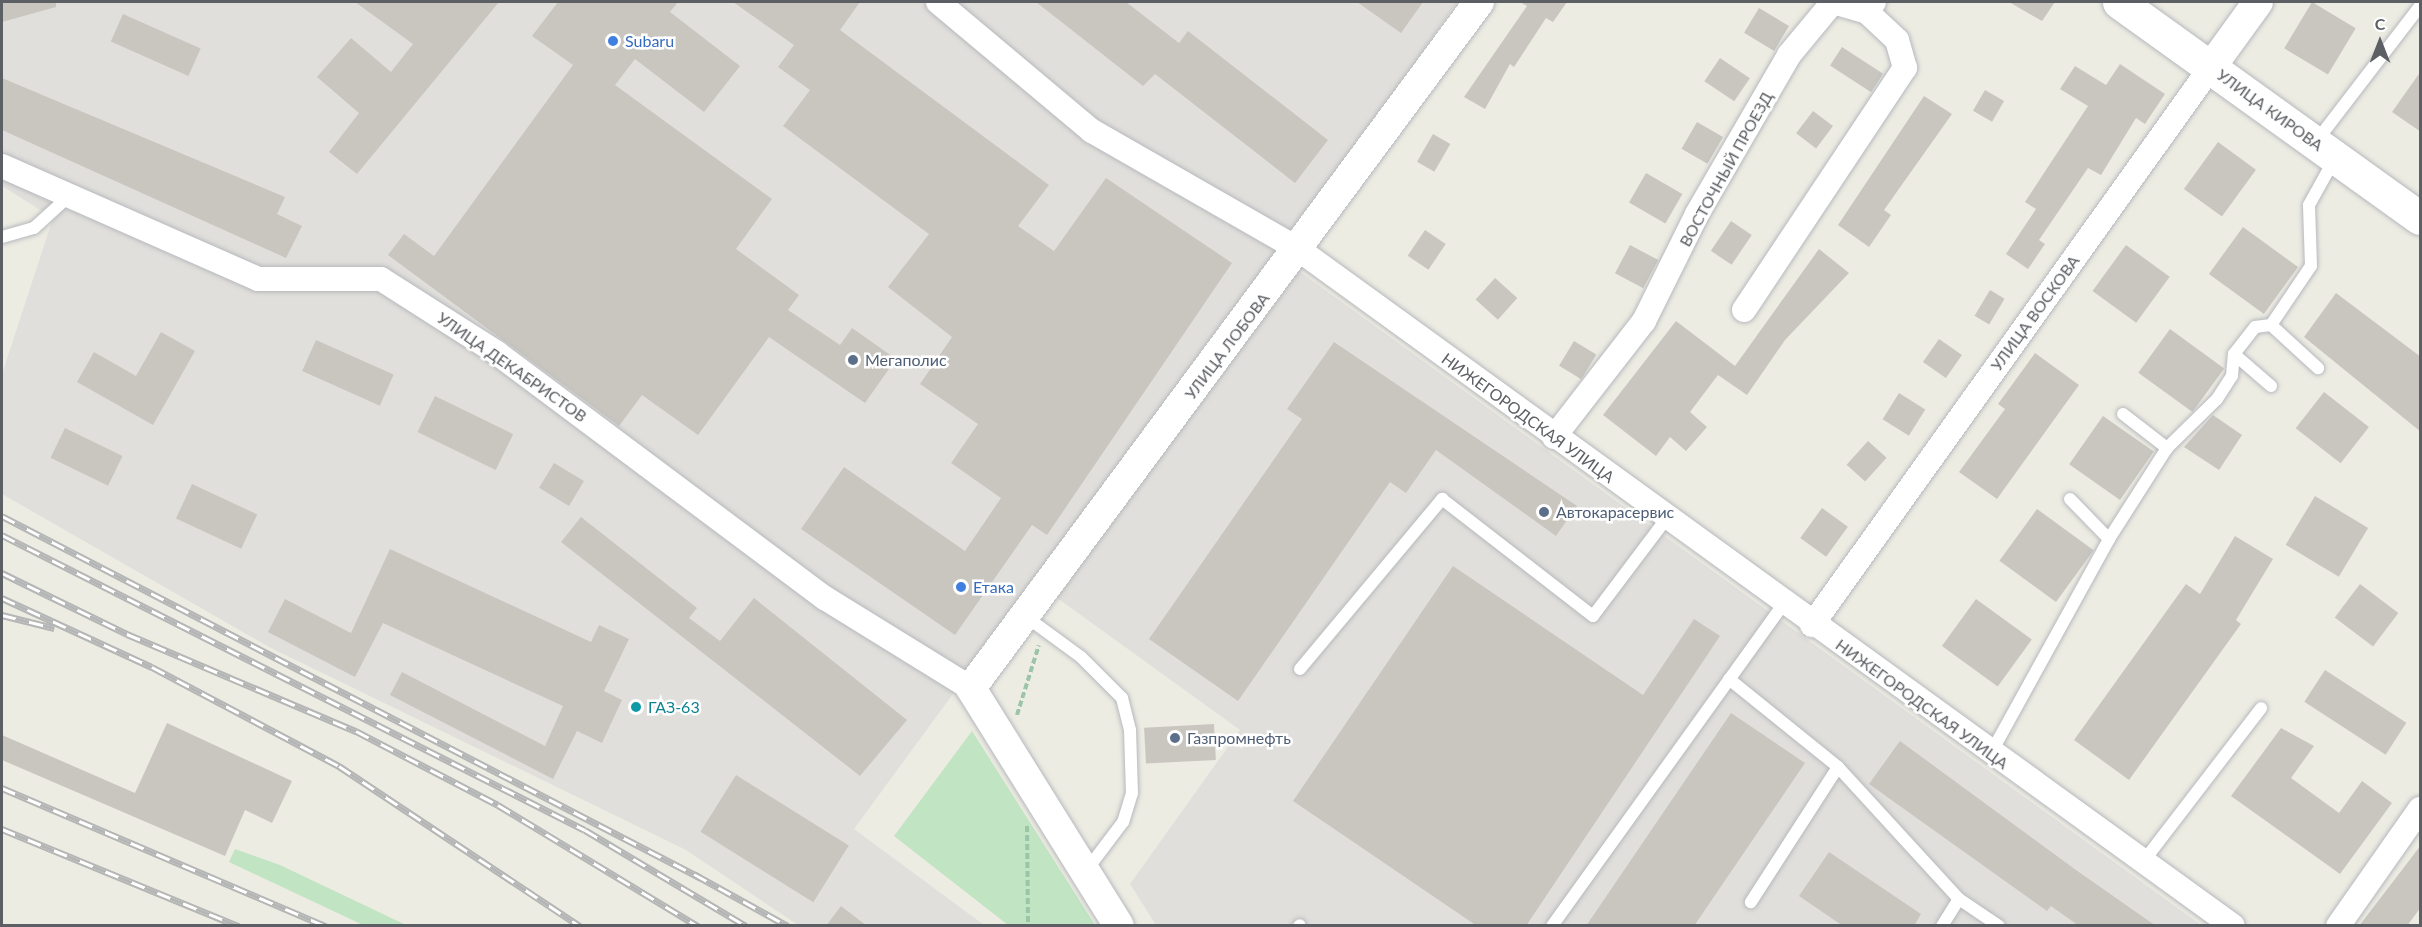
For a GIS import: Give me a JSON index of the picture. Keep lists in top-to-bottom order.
{
  "streets": {
    "main road": ["УЛИЦА КИРОВА"],
    "street": [
      "ВОСТОЧНЫЙ ПРОЕЗД",
      "УЛИЦА ВОСКОВА",
      "УЛИЦА ЛОБОВА",
      "УЛИЦА ДЕКАБРИСТОВ",
      "НИЖЕГОРОДСКАЯ УЛИЦА"
    ]
  },
  "crossings": [
    ["УЛИЦА КИРОВА", "УЛИЦА ВОСКОВА"],
    ["ВОСТОЧНЫЙ ПРОЕЗД", "НИЖЕГОРОДСКАЯ УЛИЦА"],
    ["УЛИЦА ВОСКОВА", "НИЖЕГОРОДСКАЯ УЛИЦА"],
    ["УЛИЦА ЛОБОВА", "УЛИЦА ДЕКАБРИСТОВ"],
    ["УЛИЦА ЛОБОВА", "НИЖЕГОРОДСКАЯ УЛИЦА"]
  ],
  "places": [
    "Subaru",
    "Мегаполис",
    "Автокарасервис",
    "Етака",
    "ГАЗ-63",
    "Газпромнефть"
  ],
  "north": "top"
}
